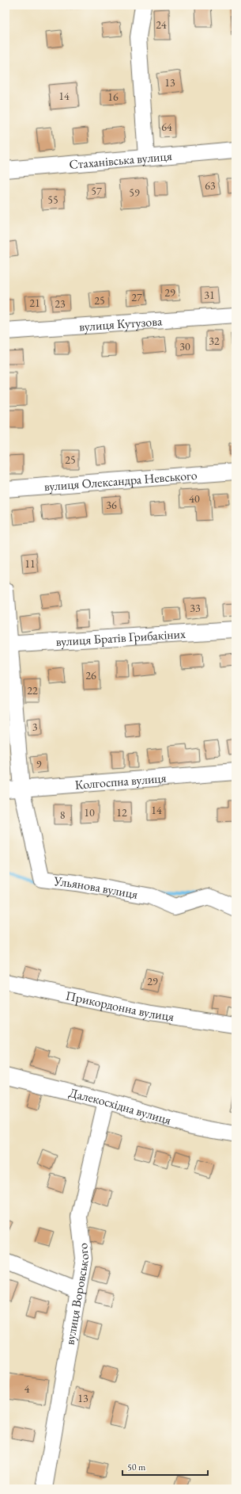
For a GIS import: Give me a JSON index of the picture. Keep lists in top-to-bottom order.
{
  "streets": {
    "street": [
      "Стаханівська вулиця",
      "вулиця Кутузова",
      "вулиця Олександра Невського",
      "вулиця Братів Грибакіних",
      "Колгоспна вулиця",
      "Ульянова вулиця",
      "Прикордонна вулиця",
      "Далекосхідна вулиця",
      "вулиця Воровського"
    ]
  },
  "crossings": [
    ["Колгоспна вулиця", "Ульянова вулиця"],
    ["Далекосхідна вулиця", "вулиця Воровського"]
  ],
  "house_numbers": [
    "24",
    "13",
    "14",
    "16",
    "64",
    "63",
    "57",
    "59",
    "55",
    "29",
    "31",
    "27",
    "25",
    "21",
    "23",
    "32",
    "30",
    "25",
    "40",
    "36",
    "11",
    "33",
    "26",
    "22",
    "3",
    "9",
    "14",
    "10",
    "12",
    "8",
    "29",
    "4",
    "13"
  ],
  "scale_bar": "50 m"
}
